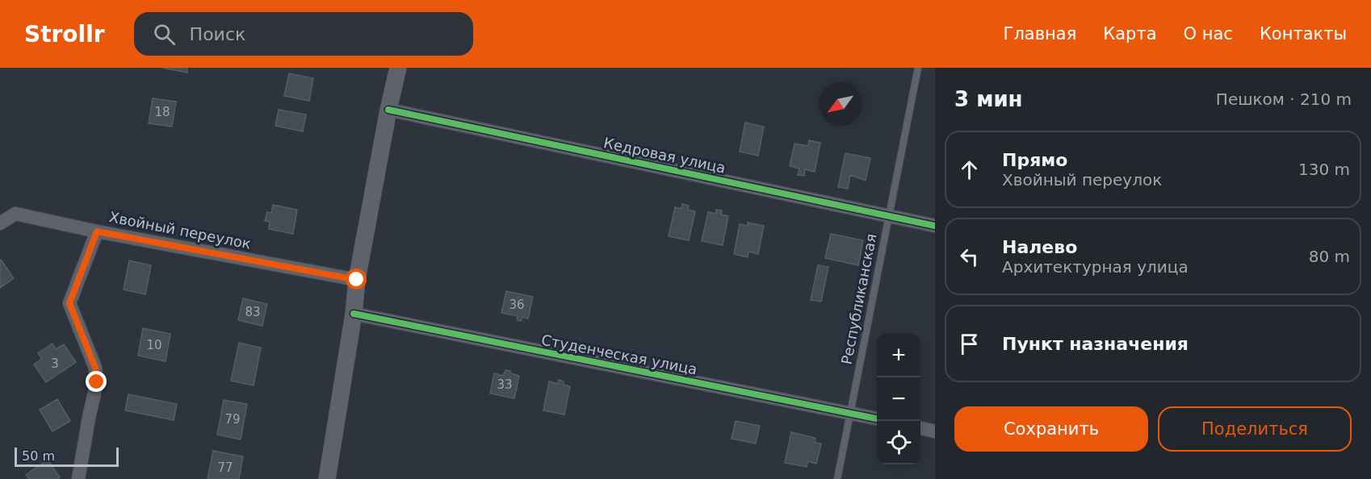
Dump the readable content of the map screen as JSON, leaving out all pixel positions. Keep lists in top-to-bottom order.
{
  "streets": {
    "street": ["Кедровая улица", "Хвойный переулок", "Студенческая улица"],
    "lane": ["Республиканская"]
  },
  "crossings": [
    ["Кедровая улица", "Республиканская"],
    ["Республиканская", "Студенческая улица"]
  ],
  "house_numbers": [
    "18",
    "36",
    "83",
    "10",
    "3",
    "33",
    "79",
    "77"
  ],
  "scale_bar": "50 m",
  "north": "bottom left",
  "page": {
    "header": "Strollr",
    "search": "Поиск",
    "nav": [
      "Главная",
      "Карта",
      "О нас",
      "Контакты"
    ],
    "heading": ["3 мин", "Пешком · 210 m"],
    "list": [
      ["Прямо", "Хвойный переулок", "130 m"],
      ["Налево", "Архитектурная улица", "80 m"],
      "Пункт назначения"
    ],
    "map_buttons": ["+", "−"],
    "buttons": ["Сохранить", "Поделиться"],
    "scale": "50 m"
  }
}
